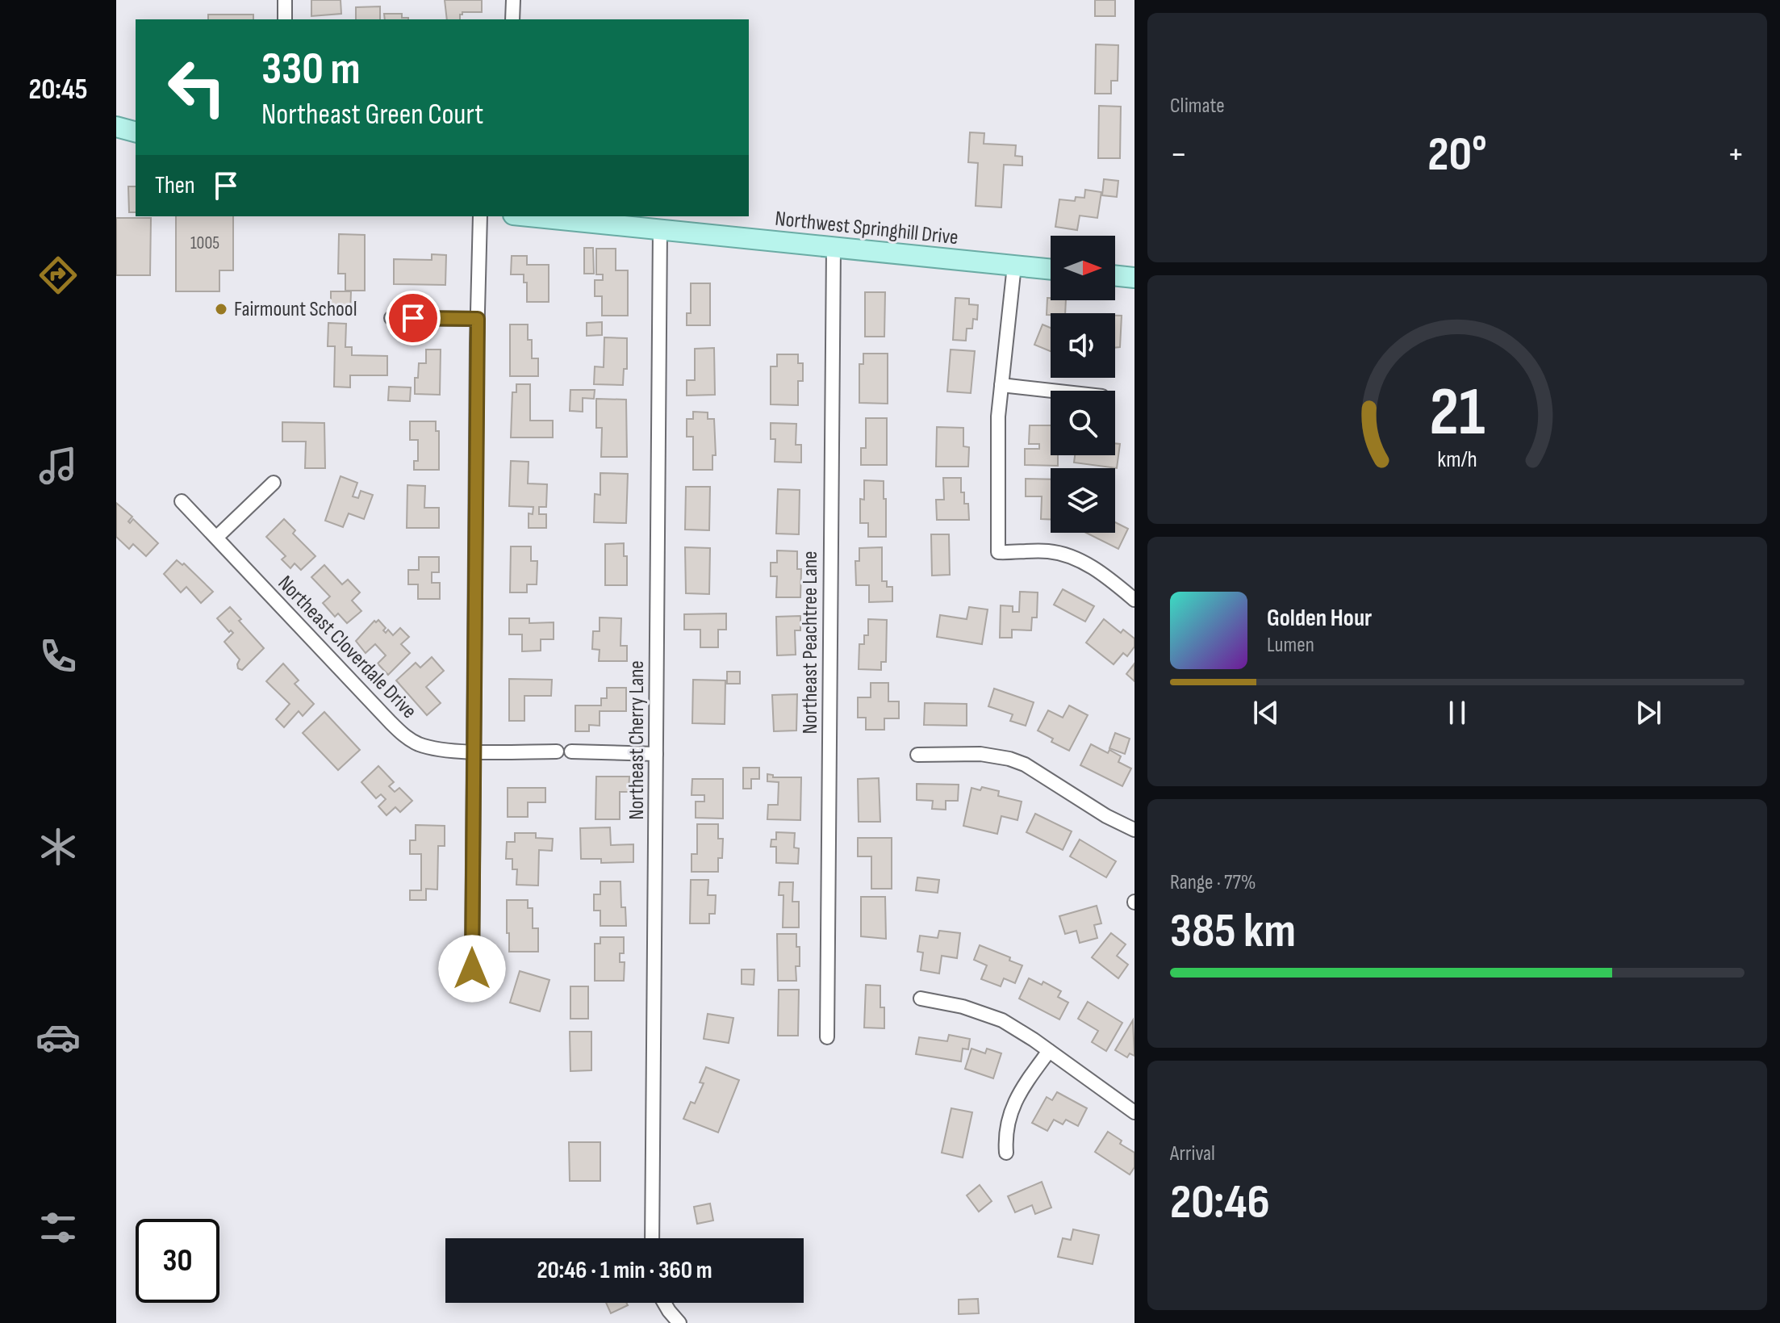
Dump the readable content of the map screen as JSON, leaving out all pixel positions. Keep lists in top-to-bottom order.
{
  "streets": {
    "main road": ["Northwest Springhill Drive"],
    "street": ["Northeast Peachtree Lane", "Northeast Cloverdale Drive", "Northeast Cherry Lane"]
  },
  "crossings": [
    ["Northwest Springhill Drive", "Northeast Peachtree Lane"],
    ["Northwest Springhill Drive", "Northeast Cherry Lane"]
  ],
  "places": ["Fairmount School"],
  "house_numbers": ["1005"],
  "north": "right",
  "page": {
    "tabs": "20:45",
    "tile": [
      "Climate",
      ["Range · 77%", "385 km"],
      ["Arrival", "20:46"]
    ],
    "turn": ["330 m", "Northeast Green Court"],
    "heat": ["−", "20°", "+"],
    "then": "Then",
    "song": ["Golden Hour", "Lumen"],
    "limit": "30",
    "trip": "20:46 · 1 min · 360 m",
    "gauge": ["21", "km/h"]
  }
}
